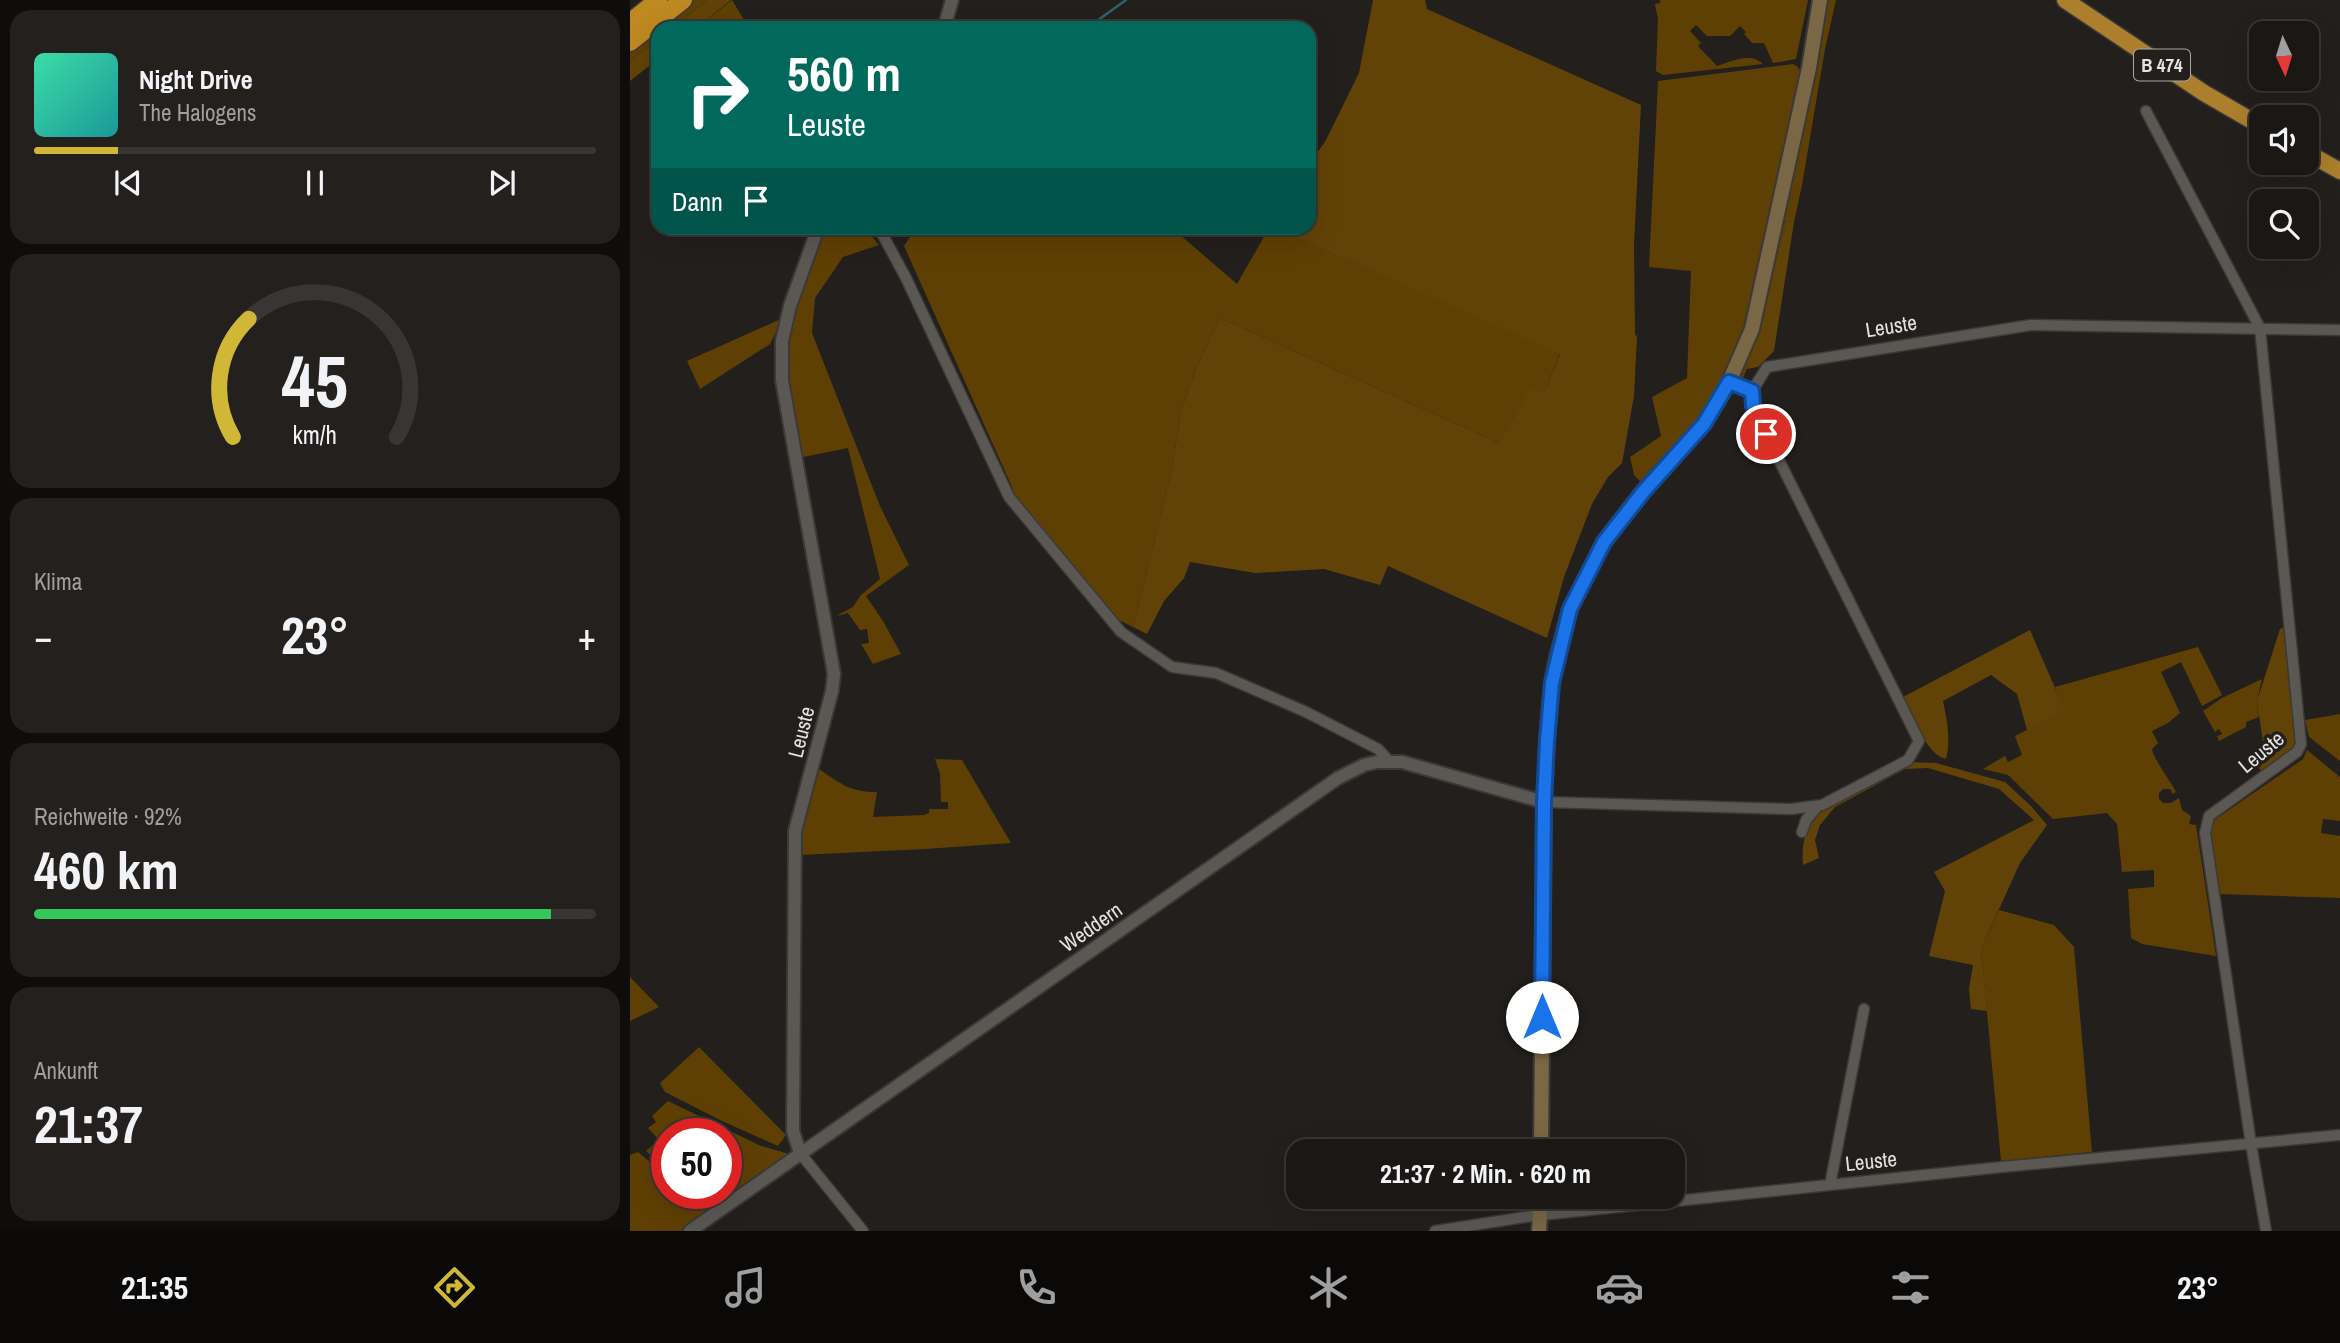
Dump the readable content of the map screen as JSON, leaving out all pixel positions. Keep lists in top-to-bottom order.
{
  "streets": {
    "highway": ["B 474"],
    "street": ["Leuste", "Weddern"]
  },
  "crossings": [
    ["Leuste", "Weddern"]
  ],
  "north": "bottom",
  "page": {
    "turn": ["560 m", "Leuste"],
    "song": ["Night Drive", "The Halogens"],
    "then": "Dann",
    "tile": [
      "Klima",
      ["Reichweite · 92%", "460 km"],
      ["Ankunft", "21:37"]
    ],
    "heat": ["−", "23°", "+"],
    "limit": "50",
    "trip": "21:37 · 2 Min. · 620 m",
    "tabs": ["21:35", "23°"],
    "gauge": ["45", "km/h"]
  }
}
